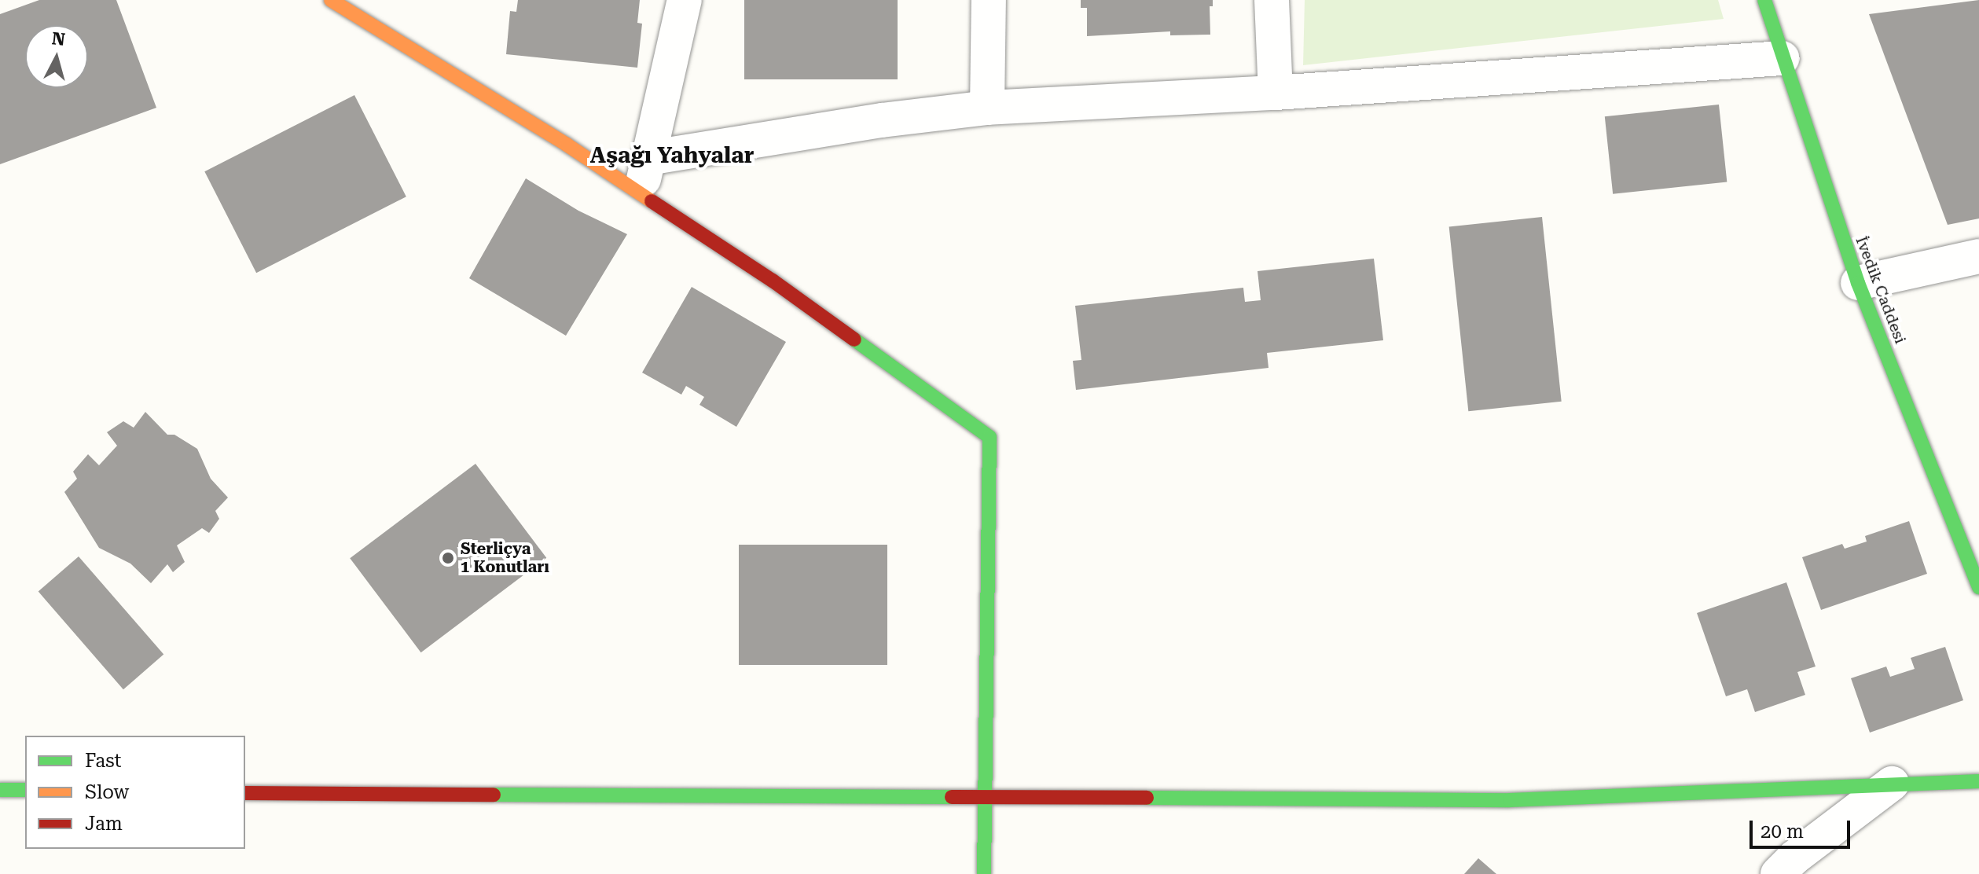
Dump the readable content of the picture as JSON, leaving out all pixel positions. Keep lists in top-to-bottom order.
{
  "streets": {
    "street": ["İvedik Caddesi"]
  },
  "districts": ["Aşağı Yahyalar"],
  "places": ["Sterliçya 1 Konutları"],
  "legend": ["Fast", "Slow", "Jam"],
  "scale_bar": "20 m",
  "north": "top"
}
